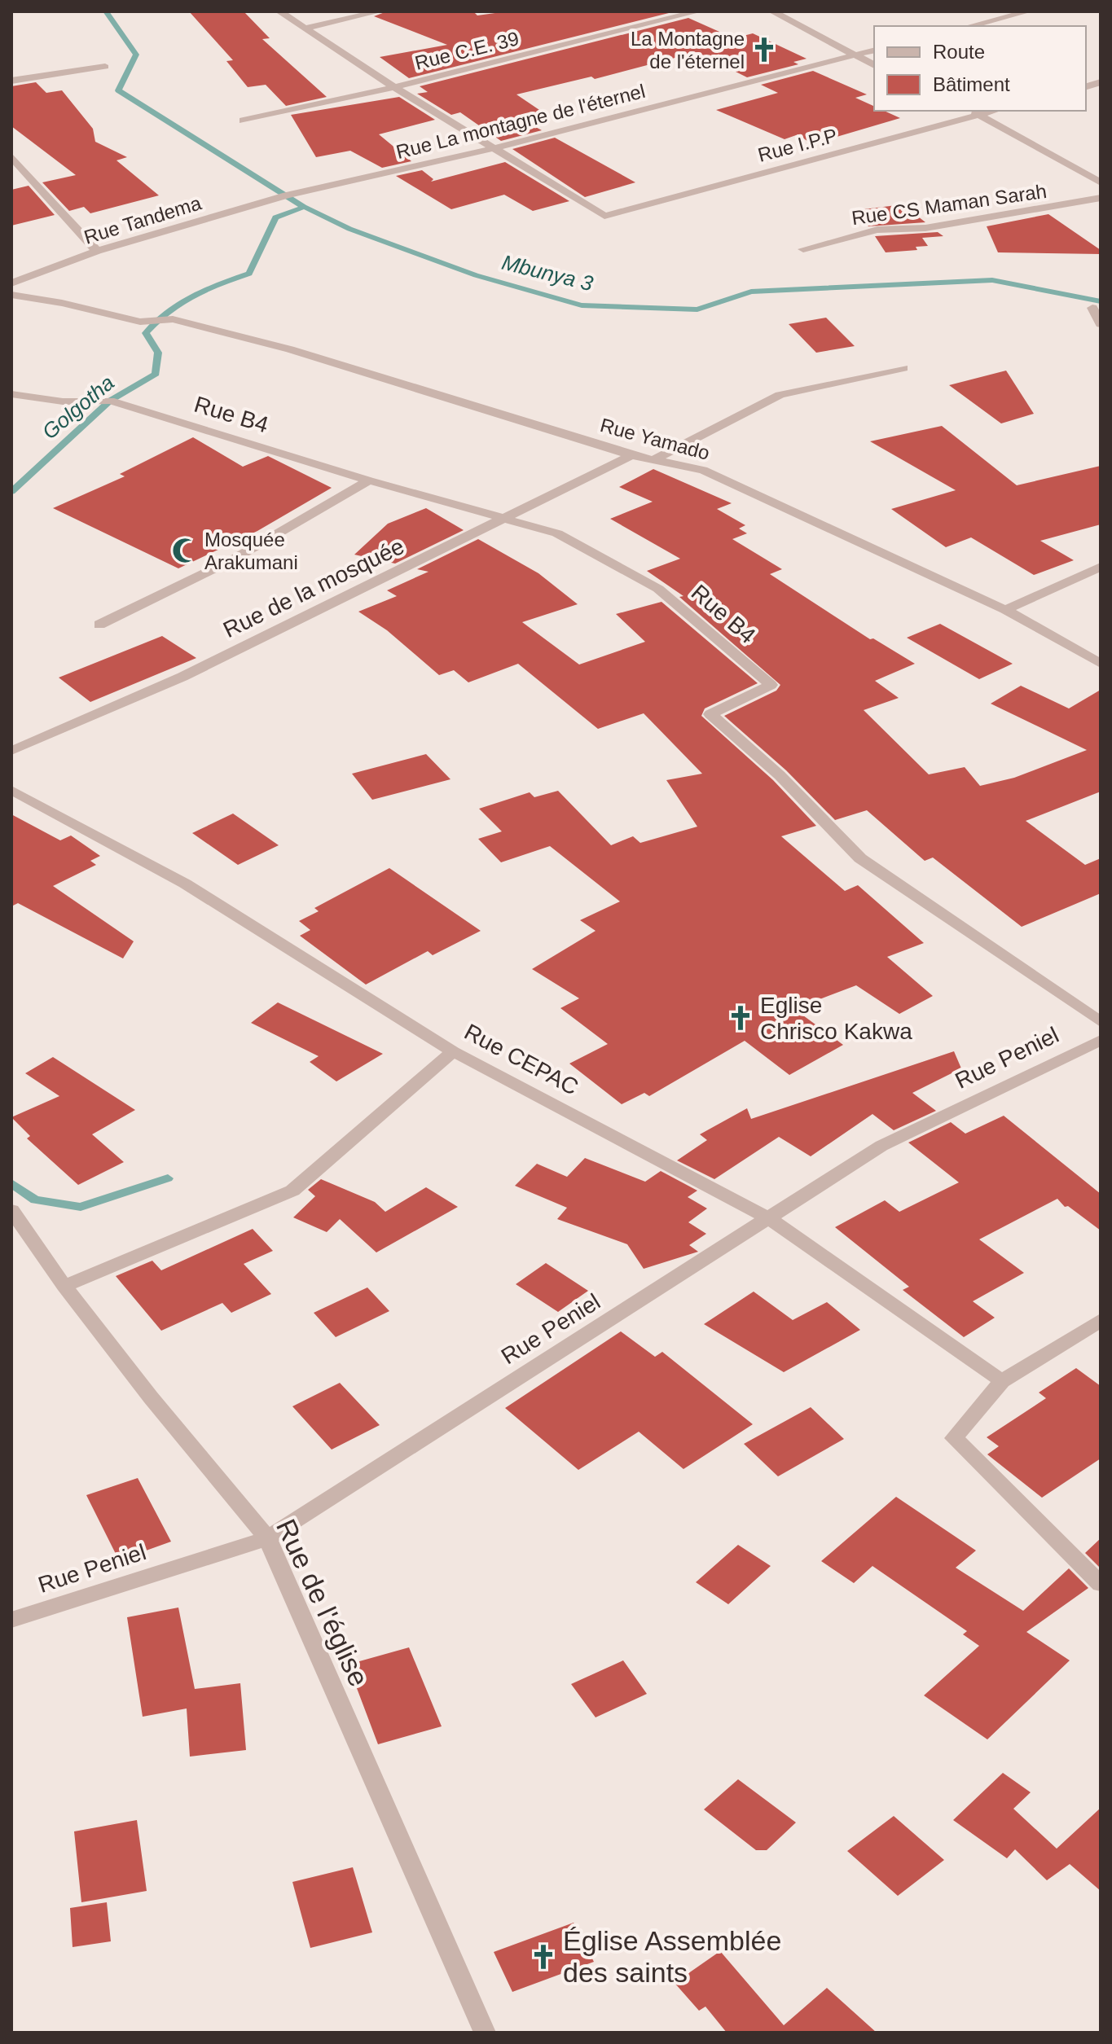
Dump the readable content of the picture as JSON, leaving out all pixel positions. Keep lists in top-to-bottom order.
{
  "streets": {
    "street": [
      "Rue C.E. 39",
      "Rue La montagne de l'éternel",
      "Rue I.P.P",
      "Rue CS Maman Sarah",
      "Rue Tandema",
      "Rue B4",
      "Rue Yamado",
      "Rue de la mosquée",
      "Rue Peniel",
      "Rue CEPAC",
      "Rue de l'église"
    ]
  },
  "crossings": [
    ["Rue La montagne de l'éternel", "Rue I.P.P"],
    ["Rue La montagne de l'éternel", "Rue Tandema"],
    ["Rue B4", "Rue de la mosquée"],
    ["Rue Yamado", "Rue de la mosquée"],
    ["Rue Peniel", "Rue CEPAC"],
    ["Rue Peniel", "Rue de l'église"]
  ],
  "water": ["Mbunya 3", "Golgotha"],
  "places": {
    "church": ["La Montagne de l'éternel", "Eglise Chrisco Kakwa", "Église Assemblée des saints"],
    "mosque": ["Mosquée Arakumani"]
  },
  "legend": ["Route", "Bâtiment"]
}
